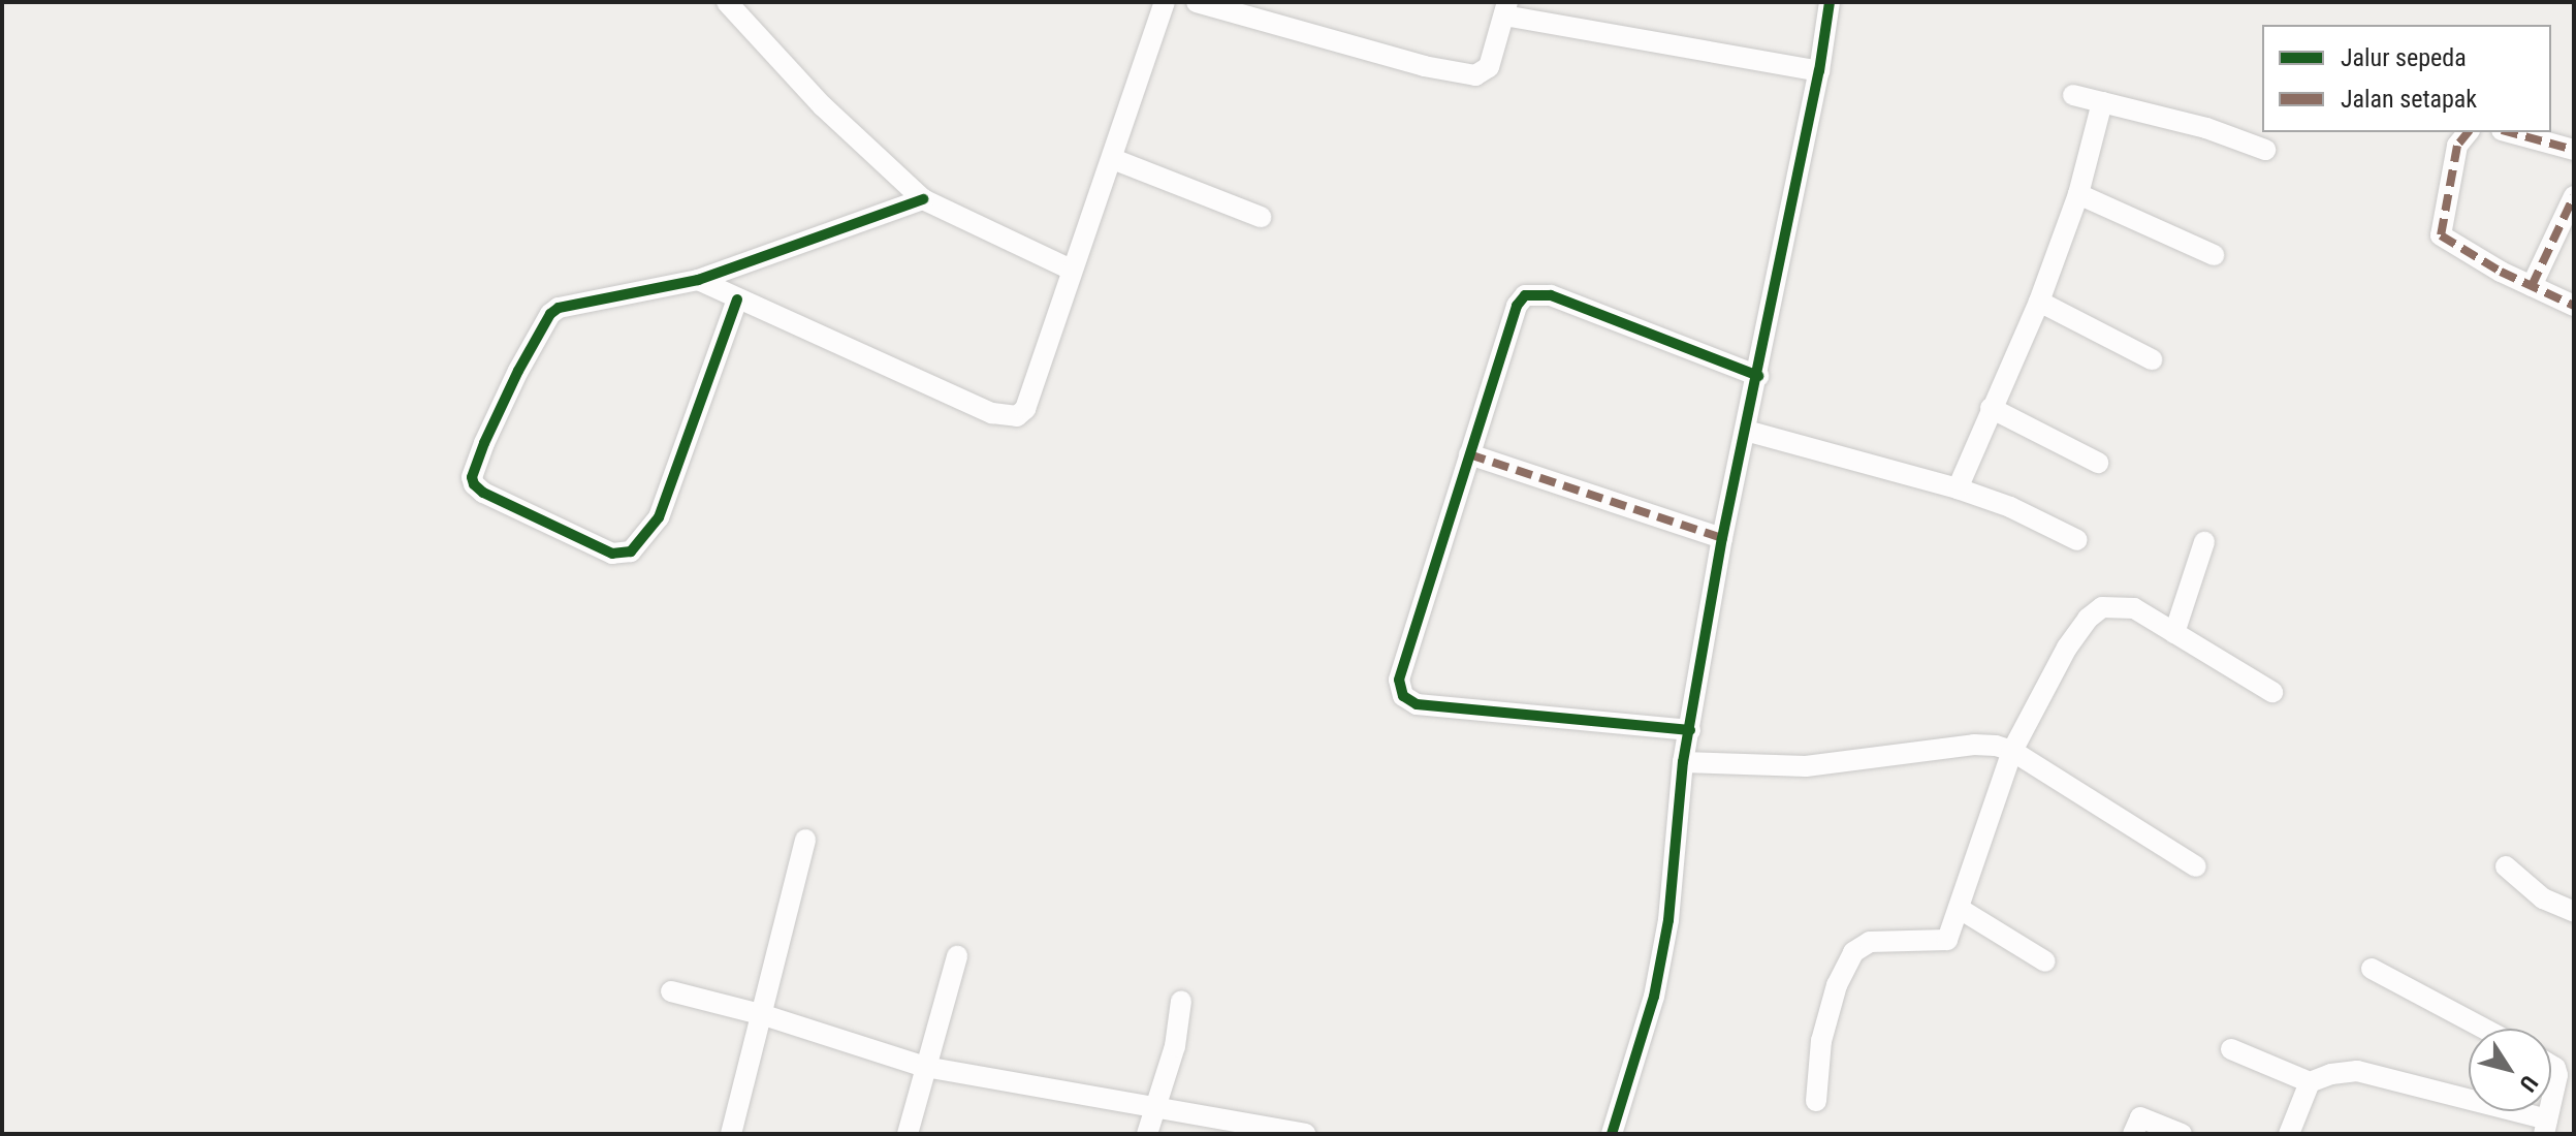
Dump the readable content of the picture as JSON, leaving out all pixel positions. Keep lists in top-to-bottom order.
{
  "legend": ["Jalur sepeda", "Jalan setapak"],
  "north": "bottom right"
}
